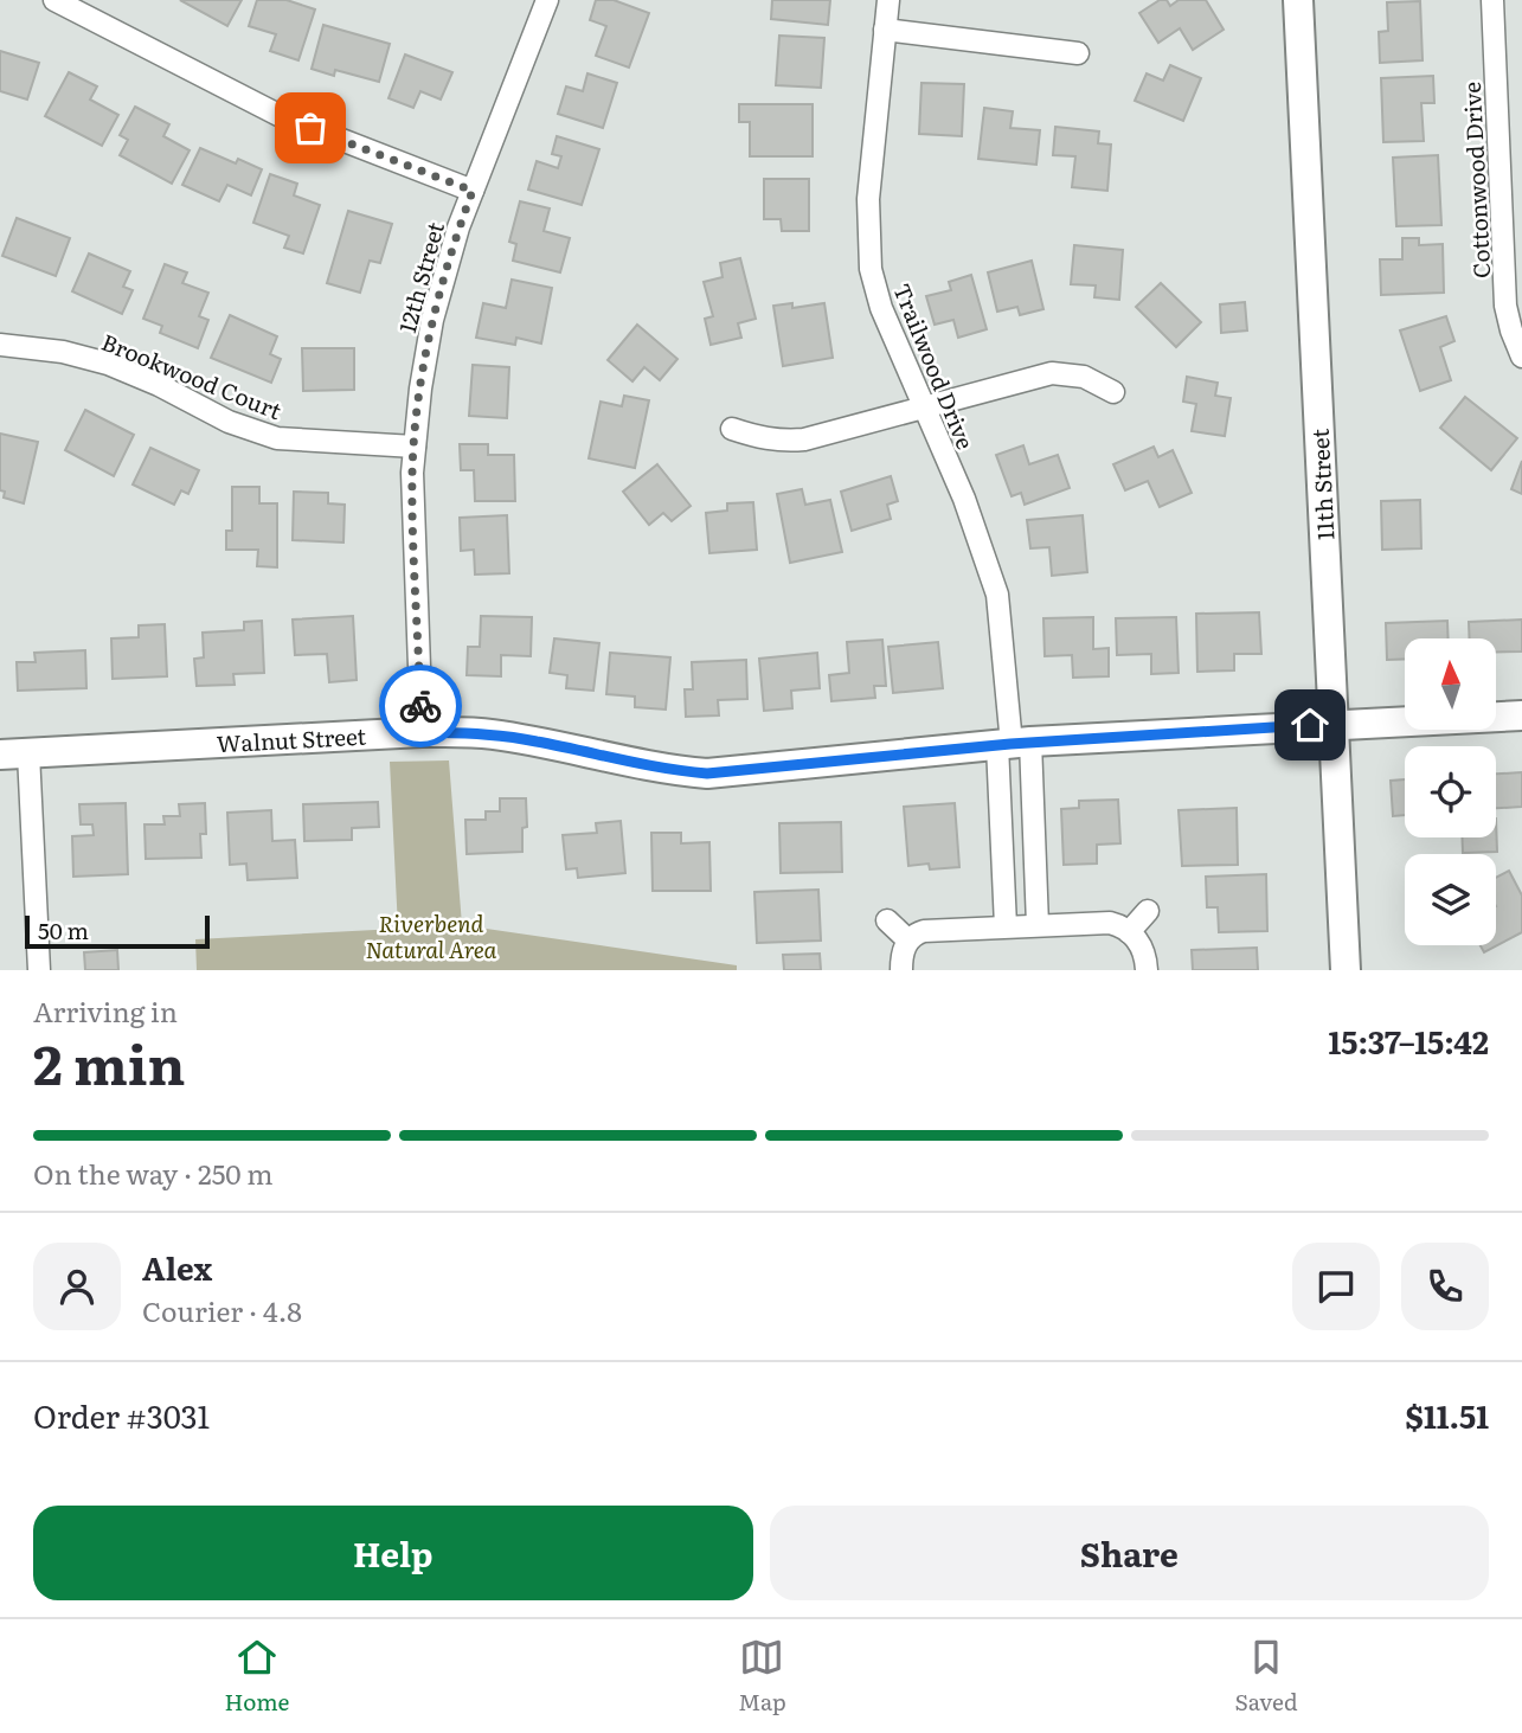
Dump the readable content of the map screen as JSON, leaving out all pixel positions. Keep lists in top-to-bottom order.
{
  "streets": {
    "street": [
      "Cottonwood Drive",
      "12th Street",
      "Trailwood Drive",
      "Brookwood Court",
      "11th Street",
      "Walnut Street"
    ]
  },
  "crossings": [
    ["12th Street", "Brookwood Court"],
    ["12th Street", "Walnut Street"],
    ["Trailwood Drive", "Walnut Street"],
    ["11th Street", "Walnut Street"]
  ],
  "parks": ["Riverbend Natural Area"],
  "scale_bar": "50 m",
  "north": "top",
  "page": {
    "scale": "50 m",
    "heading": ["2 min", "Arriving in", "15:37–15:42"],
    "panel": [
      "Alex",
      "Courier · 4.8",
      "Order #3031",
      "$11.51"
    ],
    "bar": "On the way · 250 m",
    "buttons": ["Help", "Share"],
    "tabs": ["Home", "Map", "Saved"]
  }
}
